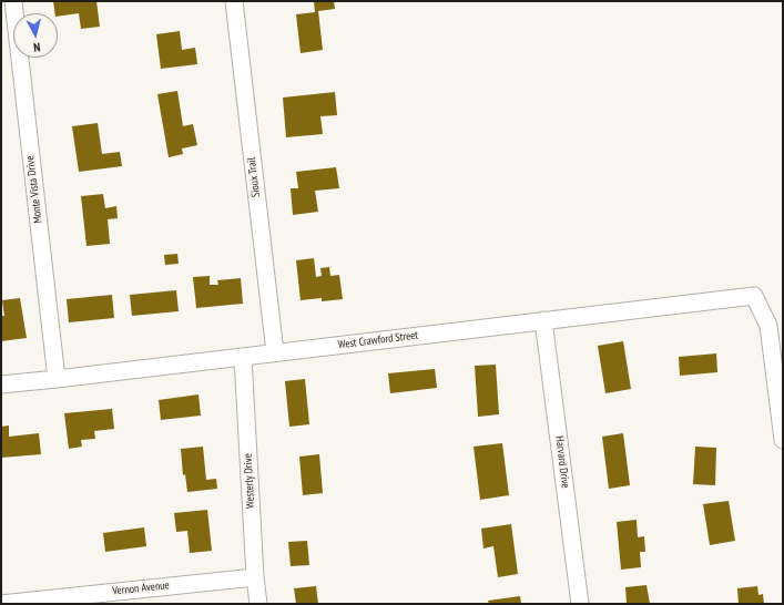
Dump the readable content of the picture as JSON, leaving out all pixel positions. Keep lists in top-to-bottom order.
{
  "streets": {
    "street": [
      "Sioux Trail",
      "Monte Vista Drive",
      "West Crawford Street",
      "Harvard Drive",
      "Westerly Drive",
      "Vernon Avenue"
    ]
  },
  "crossings": [
    ["Sioux Trail", "West Crawford Street"],
    ["Monte Vista Drive", "West Crawford Street"],
    ["West Crawford Street", "Harvard Drive"],
    ["West Crawford Street", "Westerly Drive"],
    ["Westerly Drive", "Vernon Avenue"]
  ],
  "north": "bottom"
}
